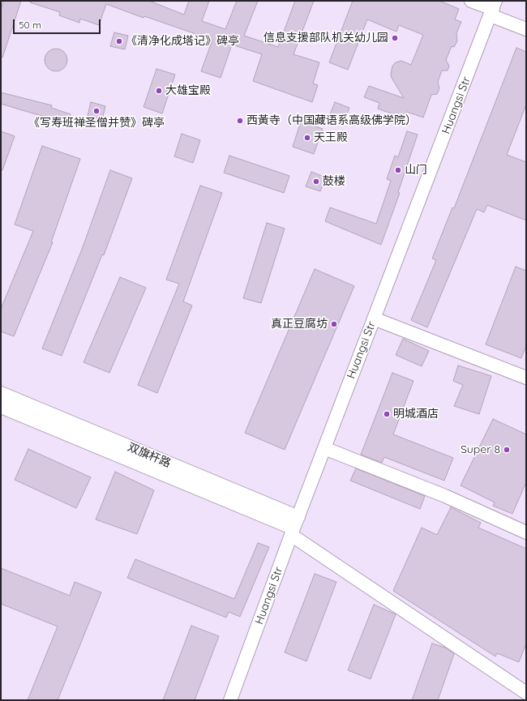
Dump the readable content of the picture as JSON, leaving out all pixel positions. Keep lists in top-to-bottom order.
{
  "streets": {
    "street": ["Huangsi Str", "双旗杆路"]
  },
  "crossings": [
    ["Huangsi Str", "双旗杆路"]
  ],
  "places": [
    "信息支援部队机关幼儿园",
    "《清净化成塔记》碑亭",
    "大雄宝殿",
    "《写寿班禅圣僧并赞》碑亭",
    "西黃寺（中国藏语系高级佛学院）",
    "天王殿",
    "山门",
    "鼓楼",
    "真正豆腐坊",
    "明城酒店",
    "Super 8"
  ],
  "scale_bar": "50 m"
}
